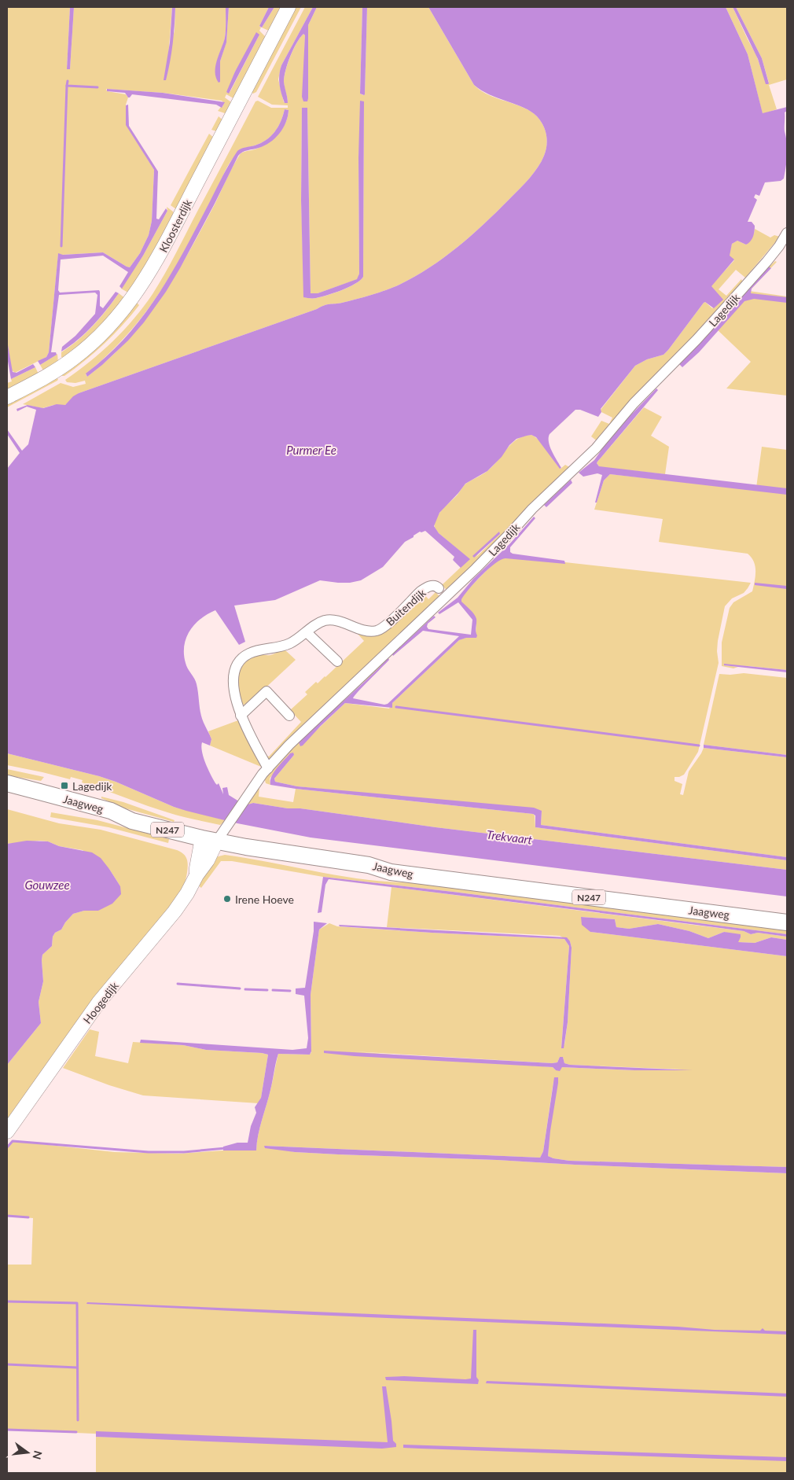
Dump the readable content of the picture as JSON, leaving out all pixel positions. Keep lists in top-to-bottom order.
{
  "streets": {
    "main road": ["Jaagweg", "N247"],
    "street": [
      "Kloosterdijk",
      "Lagedijk",
      "Buitendijk",
      "Hoogedijk"
    ]
  },
  "crossings": [
    ["Lagedijk", "Buitendijk"],
    ["Lagedijk", "Jaagweg"],
    ["Lagedijk", "Hoogedijk"],
    ["Jaagweg", "N247"],
    ["Jaagweg", "Hoogedijk"]
  ],
  "water": ["Purmer Ee", "Trekvaart", "Gouwzee"],
  "places": {
    "transit": ["Lagedijk"],
    "other": ["Irene Hoeve"]
  },
  "north": "right"
}
